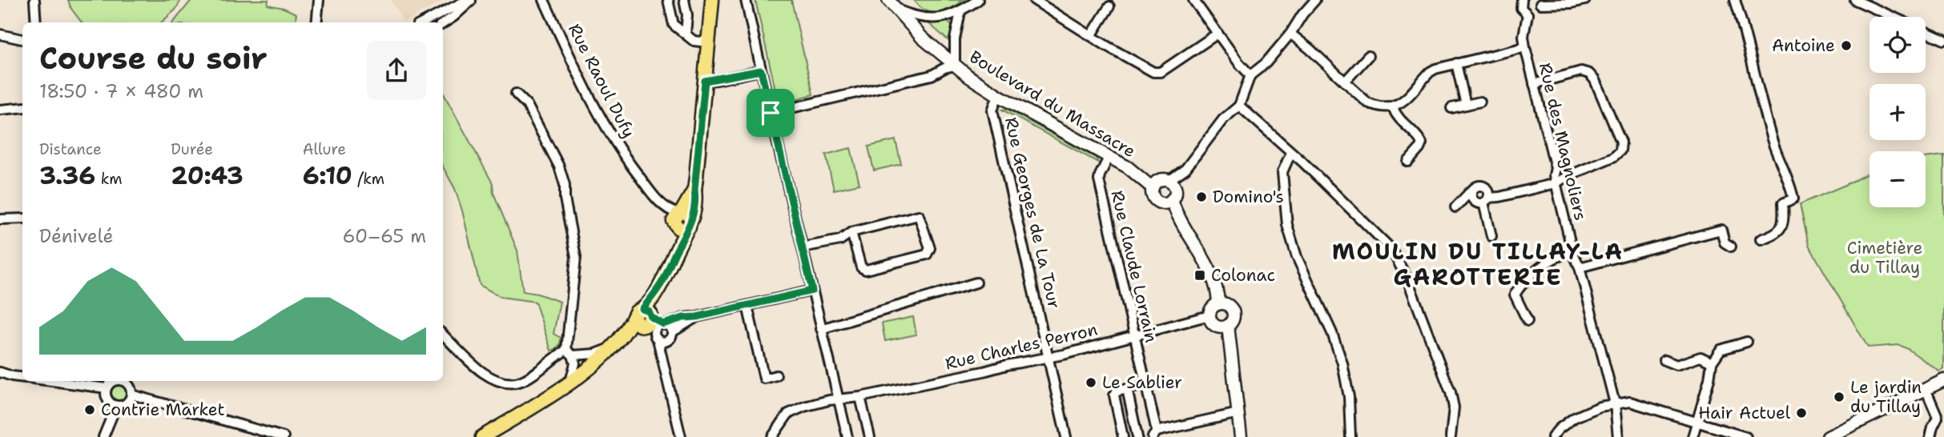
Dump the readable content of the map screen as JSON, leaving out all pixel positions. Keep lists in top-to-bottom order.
{
  "streets": {
    "main road": ["Boulevard du Massacre"],
    "street": [
      "Rue Raoul Dufy",
      "Rue des Magnoliers",
      "Rue Georges de La Tour",
      "Rue Claude Lorrain",
      "Rue Charles Perron"
    ]
  },
  "crossings": [
    ["Boulevard du Massacre", "Rue Georges de La Tour"],
    ["Boulevard du Massacre", "Rue Claude Lorrain"],
    ["Rue Georges de La Tour", "Rue Charles Perron"],
    ["Rue Claude Lorrain", "Rue Charles Perron"]
  ],
  "districts": ["MOULIN DU TILLAY-LA GAROTTERIE"],
  "parks": ["Cimetière du Tillay"],
  "places": {
    "other": [
      "Antoine",
      "Domino's",
      "Le Sablier",
      "Le jardin du Tillay",
      "Contrie Market",
      "Hair Actuel"
    ],
    "transit": ["Colonac"]
  },
  "page": {
    "map_buttons": ["+", "−"],
    "heading": ["Course du soir", "18:50 · 7 × 480 m"],
    "stats": [
      ["Distance", "3.36 km"],
      ["Durée", "20:43"],
      ["Allure", "6:10 /km"]
    ],
    "chart": ["Dénivelé", "60–65 m"]
  }
}
